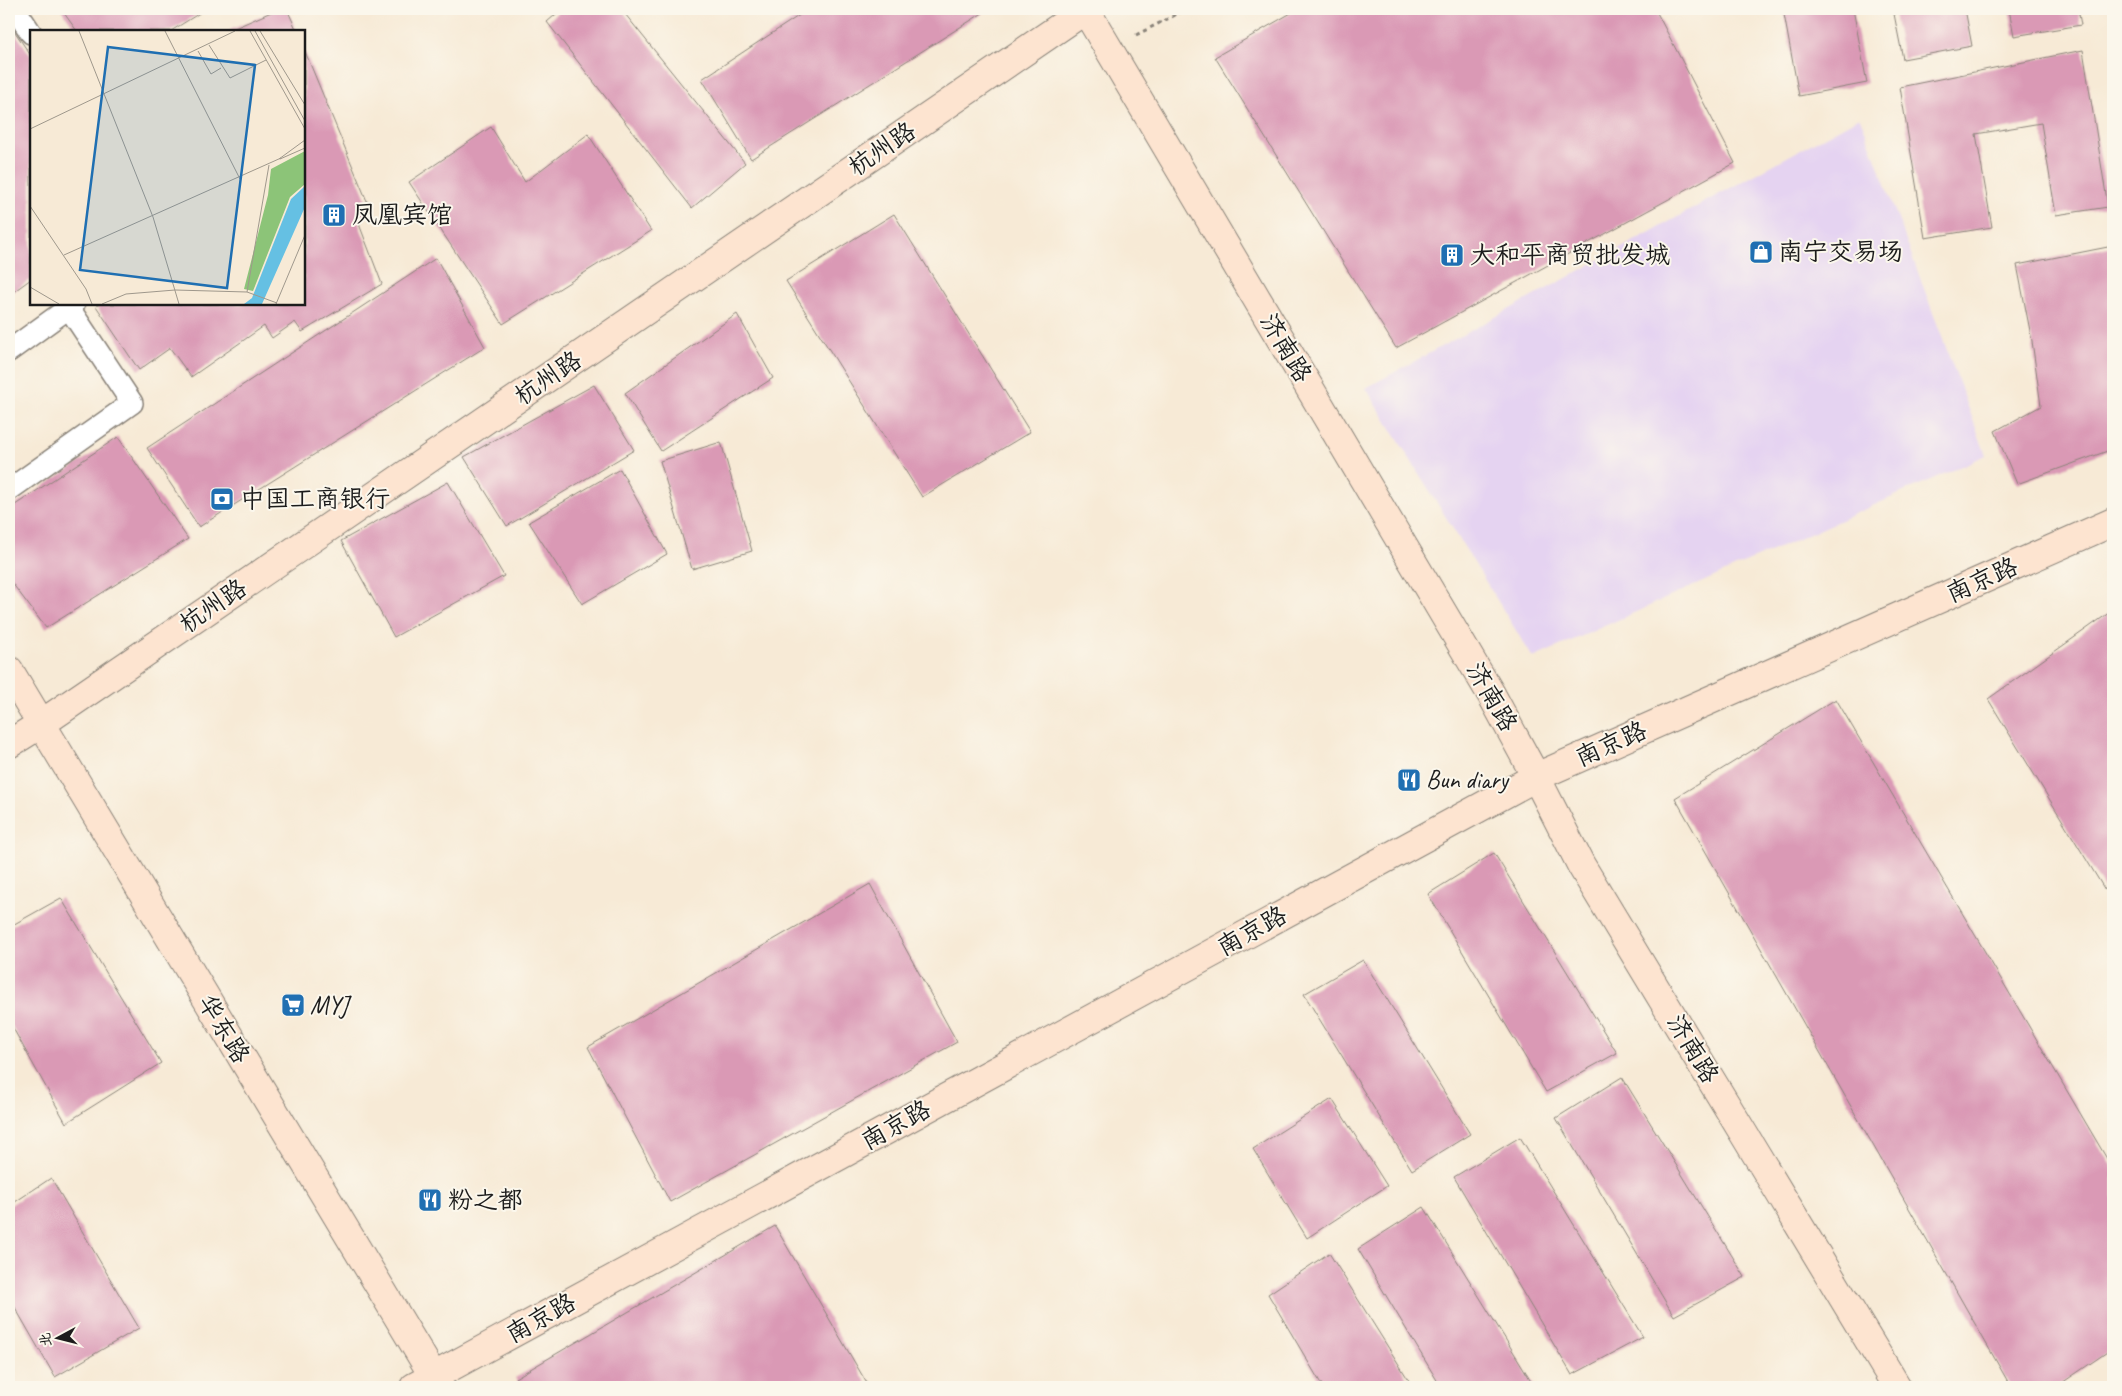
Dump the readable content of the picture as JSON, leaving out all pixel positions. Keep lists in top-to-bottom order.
{
  "streets": {
    "street": [
      "杭州路",
      "济南路",
      "南京路",
      "华东路"
    ]
  },
  "crossings": [
    ["杭州路", "济南路"],
    ["杭州路", "华东路"],
    ["济南路", "南京路"],
    ["南京路", "华东路"]
  ],
  "places": {
    "building": ["凤凰宾馆", "大和平商贸批发城"],
    "shop": ["南宁交易场"],
    "bank": ["中国工商银行"],
    "restaurant": ["Bun diary", "粉之都"],
    "supermarket": ["MYJ"]
  },
  "north": "left"
}
